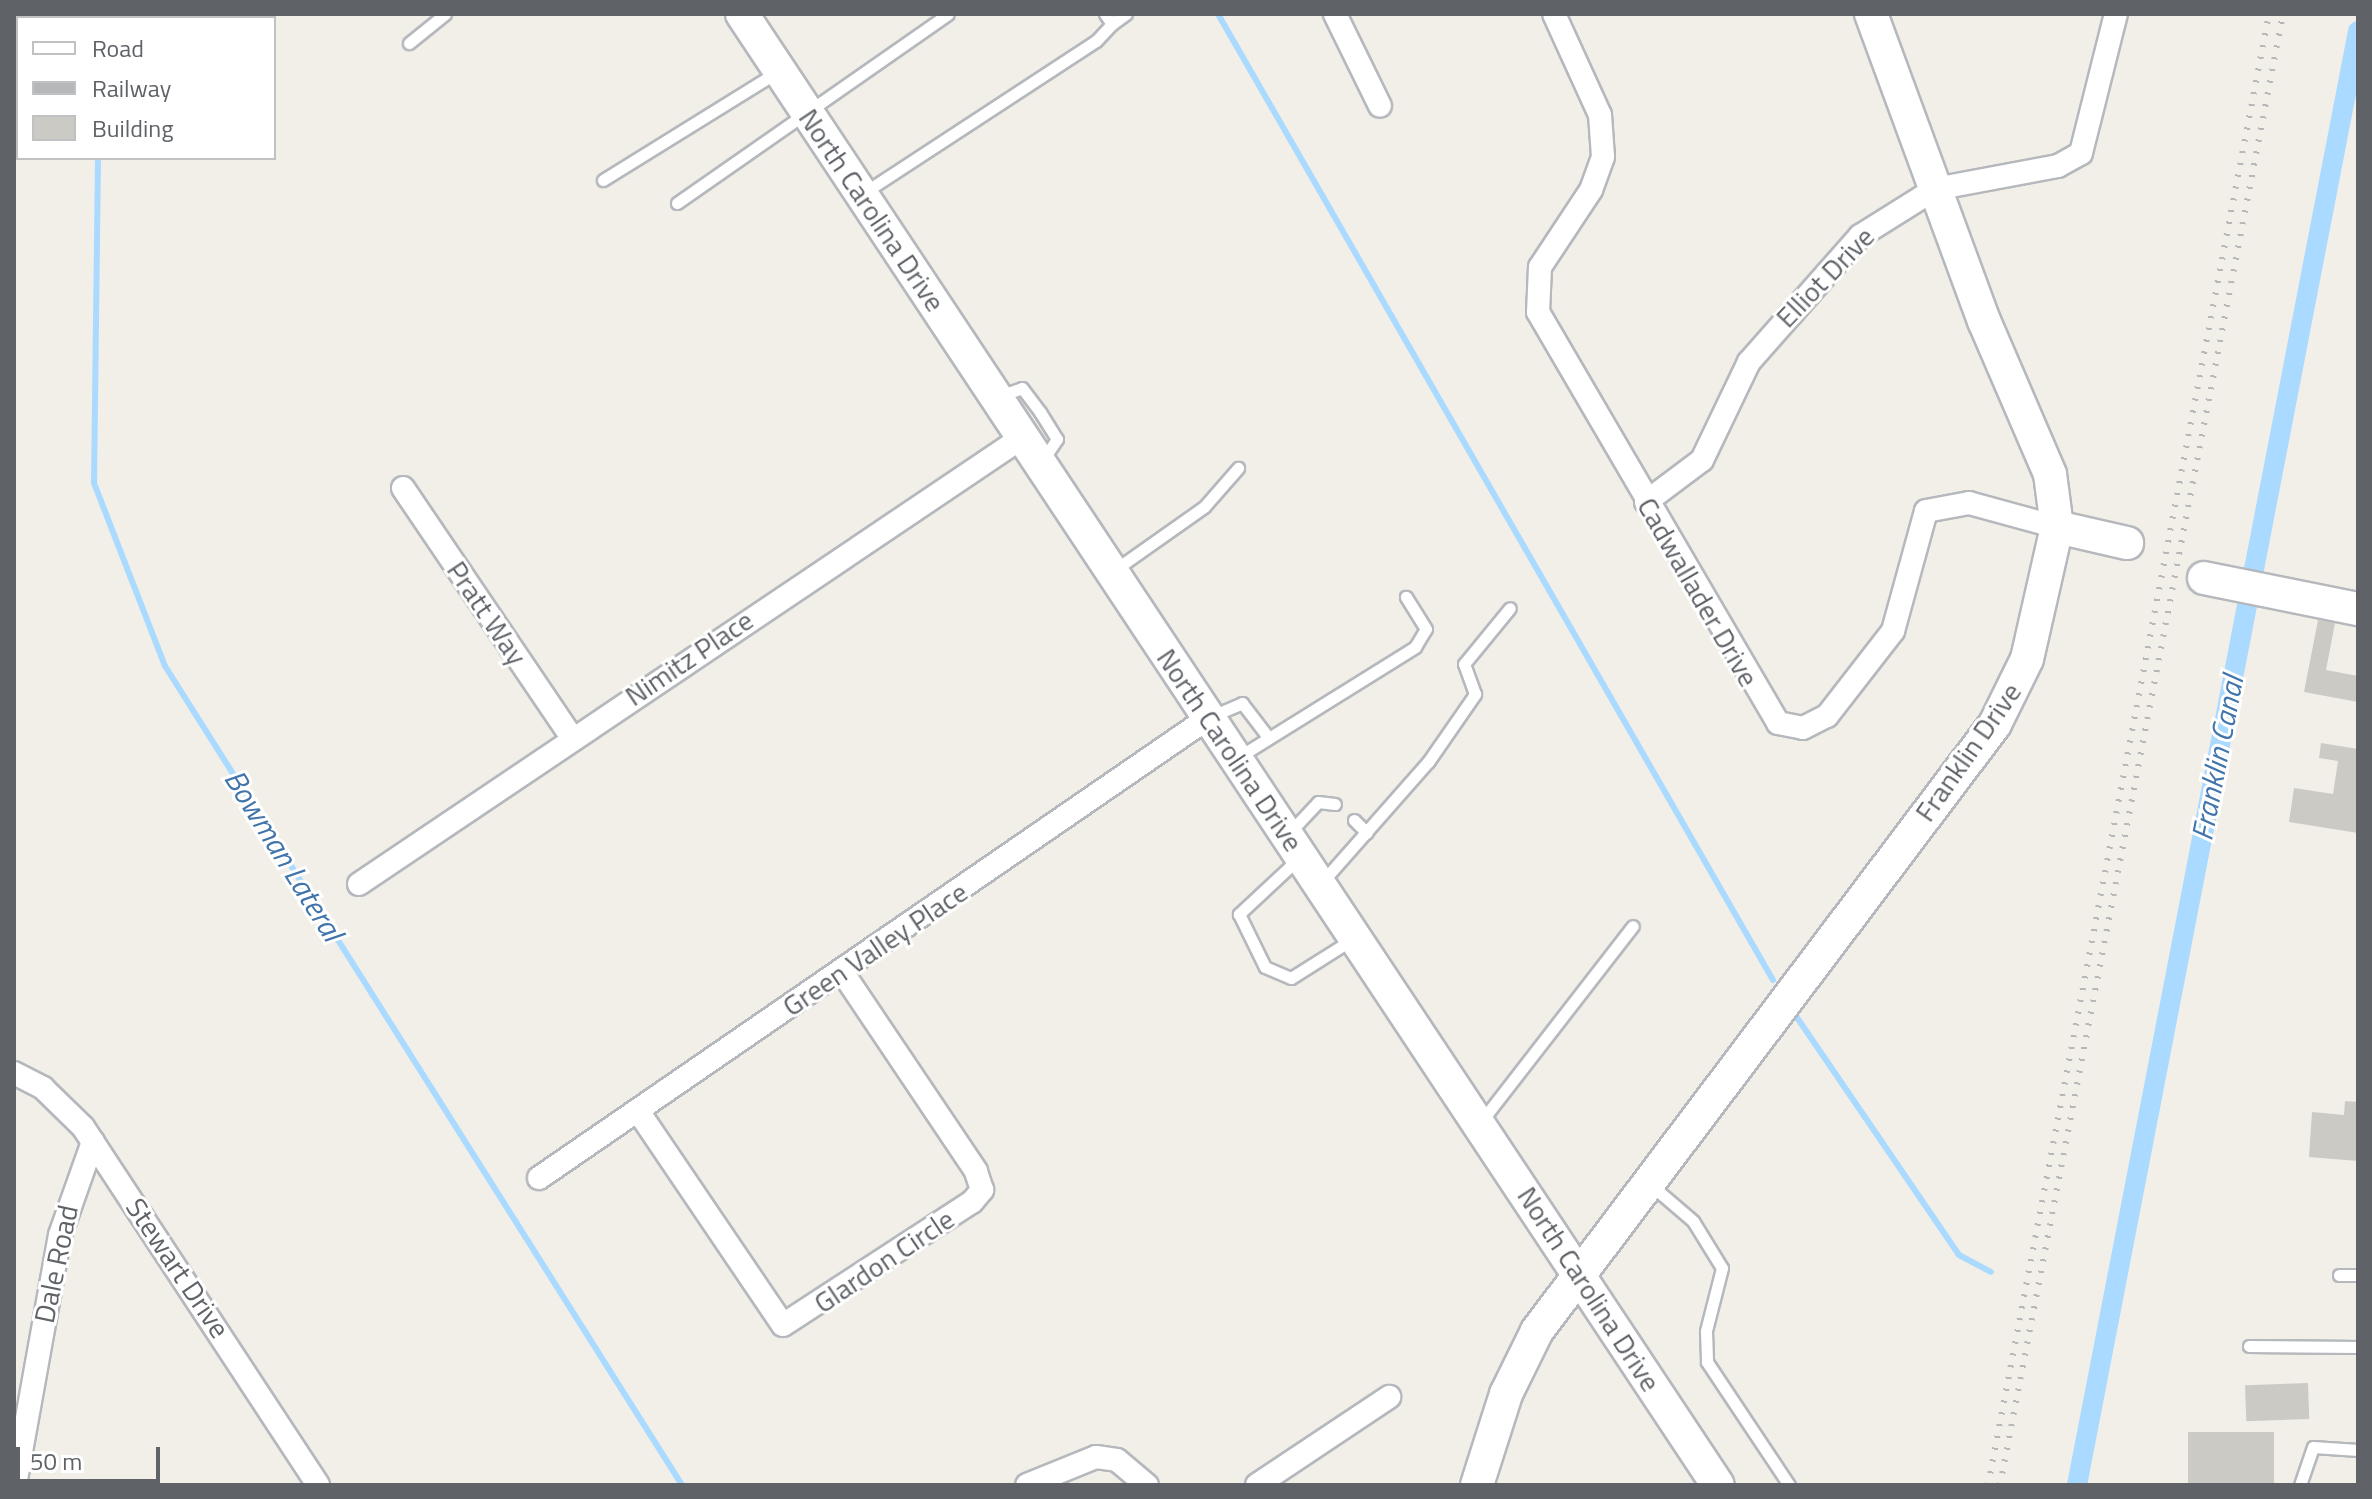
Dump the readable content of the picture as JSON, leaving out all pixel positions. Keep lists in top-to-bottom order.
{
  "streets": {
    "street": [
      "North Carolina Drive",
      "Elliot Drive",
      "Cadwallader Drive",
      "Pratt Way",
      "Nimitz Place",
      "Franklin Drive",
      "Green Valley Place",
      "Glardon Circle",
      "Dale Road",
      "Stewart Drive"
    ]
  },
  "crossings": [
    ["North Carolina Drive", "Nimitz Place"],
    ["North Carolina Drive", "Franklin Drive"],
    ["North Carolina Drive", "Green Valley Place"],
    ["Elliot Drive", "Cadwallader Drive"],
    ["Elliot Drive", "Franklin Drive"],
    ["Cadwallader Drive", "Franklin Drive"],
    ["Pratt Way", "Nimitz Place"],
    ["Green Valley Place", "Glardon Circle"],
    ["Dale Road", "Stewart Drive"]
  ],
  "water": ["Franklin Canal", "Bowman Lateral"],
  "legend": ["Road", "Railway", "Building"],
  "scale_bar": "50 m"
}
